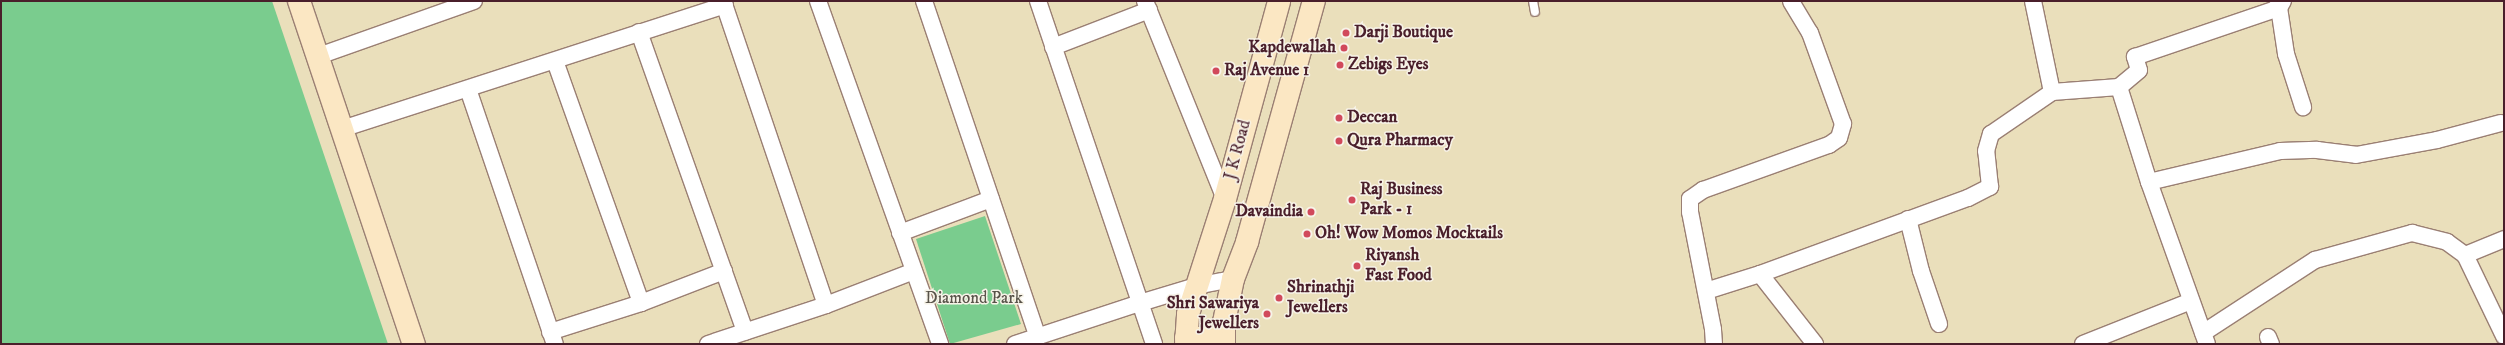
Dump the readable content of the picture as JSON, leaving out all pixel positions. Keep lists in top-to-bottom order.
{
  "streets": {
    "main road": ["J K Road"]
  },
  "parks": ["Diamond Park"],
  "places": [
    "Darji Boutique",
    "Kapdewallah",
    "Zebigs Eyes",
    "Raj Avenue 1",
    "Deccan",
    "Qura Pharmacy",
    "Raj Business Park - 1",
    "Davaindia",
    "Oh! Wow Momos Mocktails",
    "Riyansh Fast Food",
    "Shrinathji Jewellers",
    "Shri Sawariya Jewellers"
  ]
}
